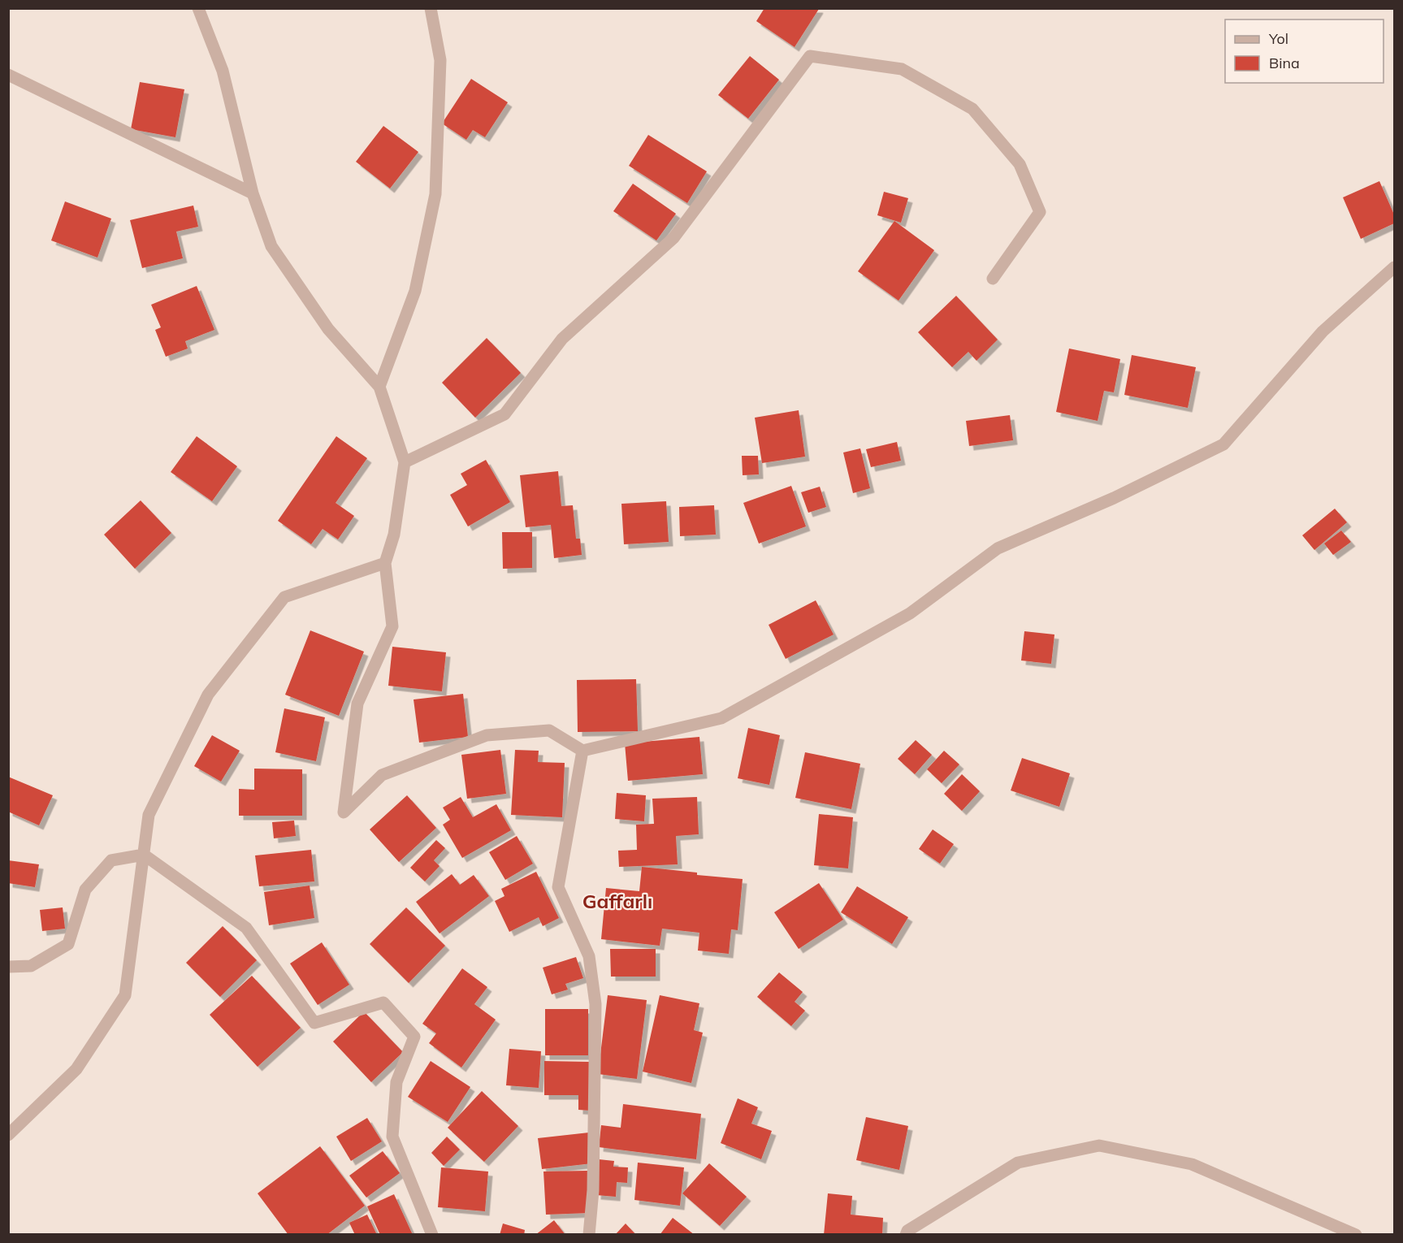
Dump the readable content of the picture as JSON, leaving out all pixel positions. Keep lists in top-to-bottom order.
{
  "districts": ["Gaffarlı"],
  "legend": ["Yol", "Bina"]
}
